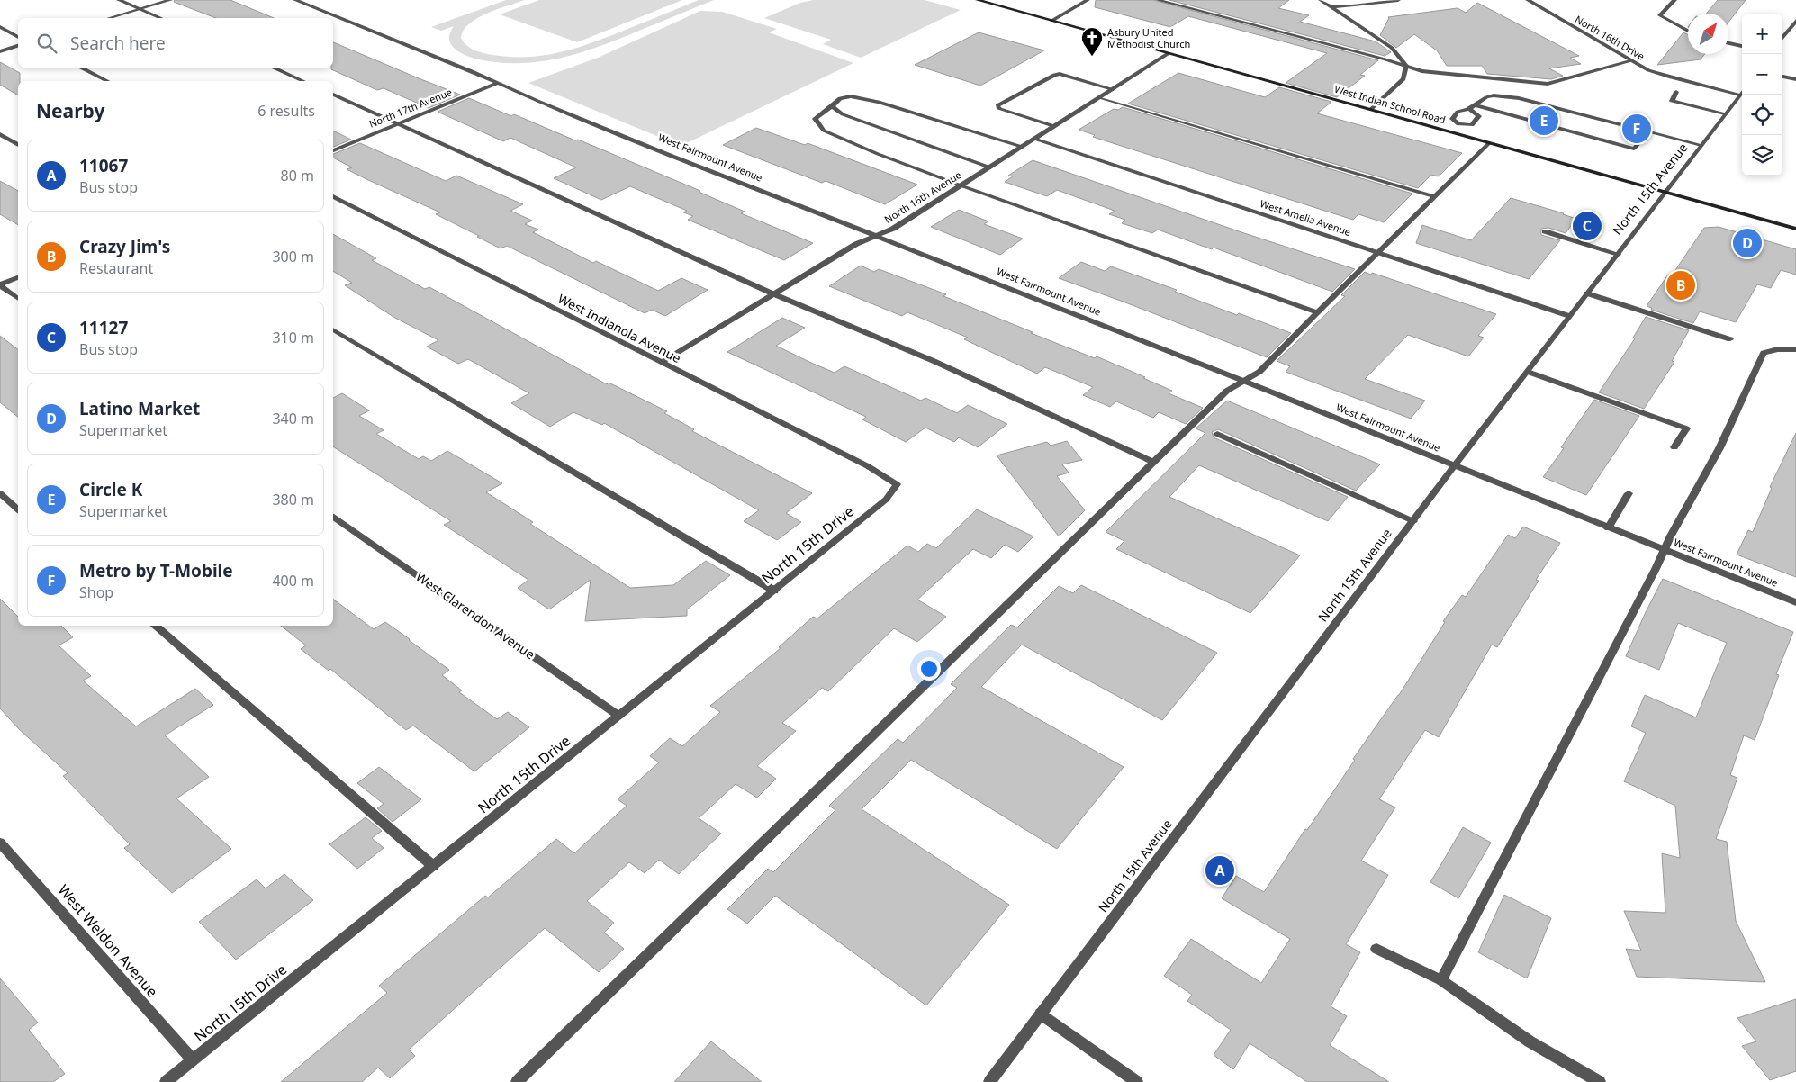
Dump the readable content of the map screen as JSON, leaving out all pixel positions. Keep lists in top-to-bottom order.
{
  "streets": {
    "main road": ["West Indian School Road"],
    "street": [
      "North 16th Drive",
      "North 17th Avenue",
      "West Fairmount Avenue",
      "North 15th Avenue",
      "North 16th Avenue",
      "West Amelia Avenue",
      "West Indianola Avenue",
      "North 15th Drive",
      "West Clarendon Avenue",
      "West Weldon Avenue"
    ]
  },
  "crossings": [
    ["North 16th Drive", "North 15th Avenue"],
    ["West Indian School Road", "North 15th Avenue"],
    ["West Indian School Road", "North 16th Avenue"],
    ["North 17th Avenue", "West Fairmount Avenue"],
    ["West Fairmount Avenue", "North 15th Avenue"],
    ["West Fairmount Avenue", "North 16th Avenue"],
    ["North 15th Avenue", "West Amelia Avenue"],
    ["North 16th Avenue", "West Amelia Avenue"],
    ["North 16th Avenue", "West Indianola Avenue"],
    ["West Indianola Avenue", "North 15th Drive"],
    ["North 15th Drive", "West Clarendon Avenue"],
    ["North 15th Drive", "West Weldon Avenue"]
  ],
  "places": {
    "church": ["Asbury United Methodist Church"]
  },
  "north": "top right",
  "page": {
    "map_buttons": ["+", "−"],
    "search": "Search here",
    "heading": ["Nearby", "6 results"],
    "pins": [
      "E",
      "F",
      "C",
      "D",
      "B",
      "A"
    ],
    "list": [
      {
        "mark": "A",
        "name": "11067",
        "note": "Bus stop",
        "value": "80 m"
      },
      {
        "mark": "B",
        "name": "Crazy Jim's",
        "note": "Restaurant",
        "value": "300 m"
      },
      {
        "mark": "C",
        "name": "11127",
        "note": "Bus stop",
        "value": "310 m"
      },
      {
        "mark": "D",
        "name": "Latino Market",
        "note": "Supermarket",
        "value": "340 m"
      },
      {
        "mark": "E",
        "name": "Circle K",
        "note": "Supermarket",
        "value": "380 m"
      },
      {
        "mark": "F",
        "name": "Metro by T-Mobile",
        "note": "Shop",
        "value": "400 m"
      }
    ]
  }
}
